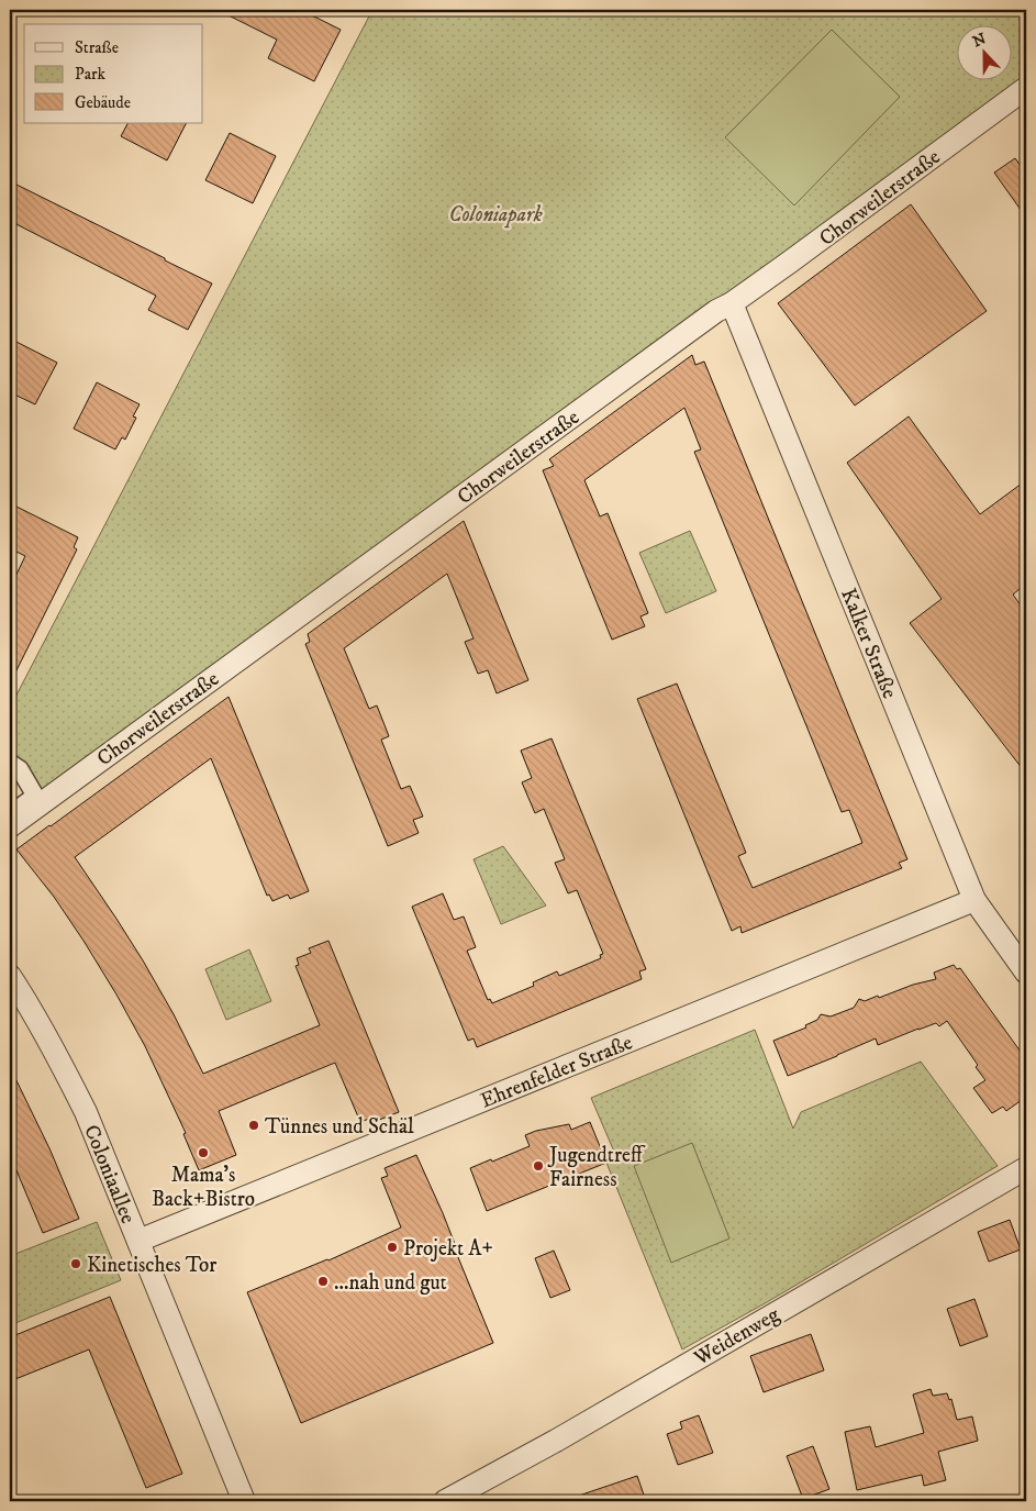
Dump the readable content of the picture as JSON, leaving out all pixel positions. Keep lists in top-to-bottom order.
{
  "streets": {
    "street": [
      "Chorweilerstraße",
      "Kalker Straße",
      "Ehrenfelder Straße",
      "Coloniaallee",
      "Weidenweg"
    ]
  },
  "crossings": [
    ["Chorweilerstraße", "Kalker Straße"],
    ["Kalker Straße", "Ehrenfelder Straße"],
    ["Ehrenfelder Straße", "Coloniaallee"]
  ],
  "parks": ["Coloniapark"],
  "places": [
    "Tünnes und Schäl",
    "Mama's Back+Bistro",
    "Jugendtreff Fairness",
    "Projekt A+",
    "Kinetisches Tor",
    "...nah und gut"
  ],
  "legend": ["Straße", "Park", "Gebäude"],
  "north": "top"
}
